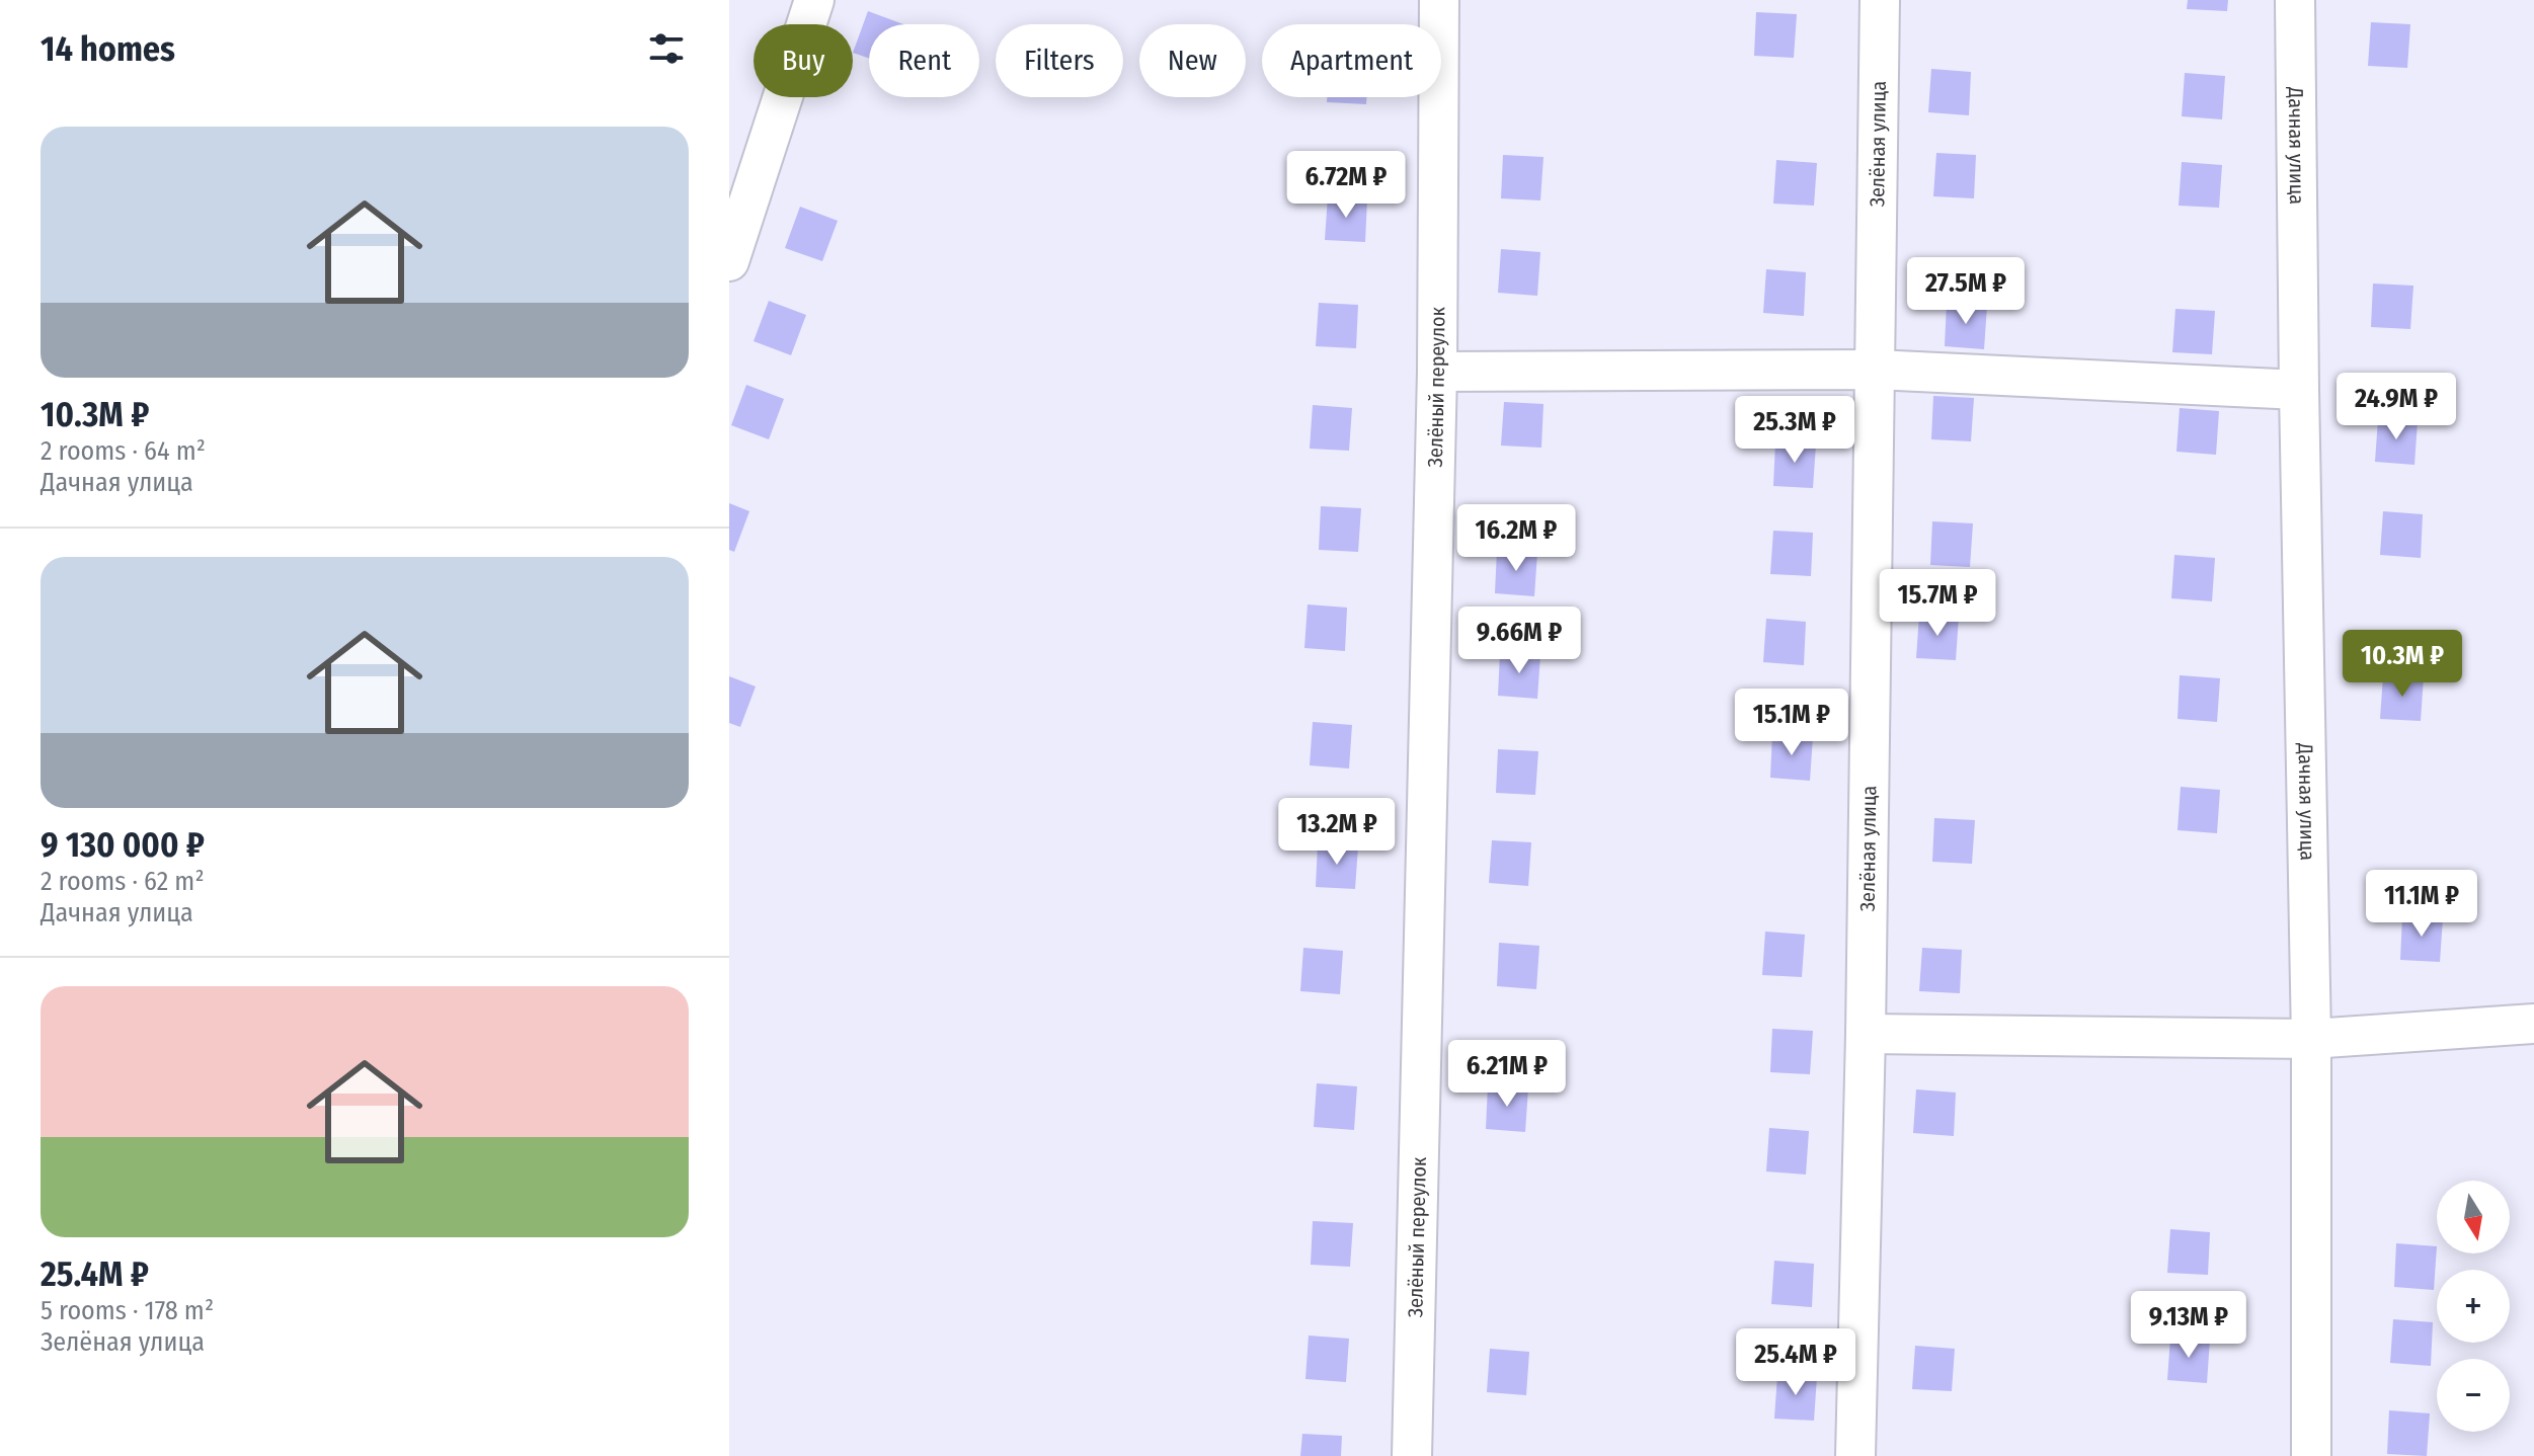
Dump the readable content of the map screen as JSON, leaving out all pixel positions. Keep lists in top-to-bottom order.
{
  "streets": {
    "street": ["Зелёная улица", "Дачная улица", "Зелёный переулок"]
  },
  "north": "bottom",
  "page": {
    "heading": "14 homes",
    "chip": [
      "Buy",
      "Rent",
      "Filters",
      "New",
      "Apartment"
    ],
    "list": [
      {
        "name": "10.3M ₽",
        "note": "2 rooms · 64 m² · Дачная улица"
      },
      {
        "name": "9 130 000 ₽",
        "note": "2 rooms · 62 m² · Дачная улица"
      },
      {
        "name": "25.4M ₽",
        "note": "5 rooms · 178 m² · Зелёная улица"
      }
    ],
    "price": [
      "6.72M ₽",
      "27.5M ₽",
      "24.9M ₽",
      "25.3M ₽",
      "16.2M ₽",
      "15.7M ₽",
      "9.66M ₽",
      "10.3M ₽",
      "15.1M ₽",
      "13.2M ₽",
      "11.1M ₽",
      "6.21M ₽",
      "9.13M ₽",
      "25.4M ₽"
    ],
    "map_buttons": ["+", "−"]
  }
}
